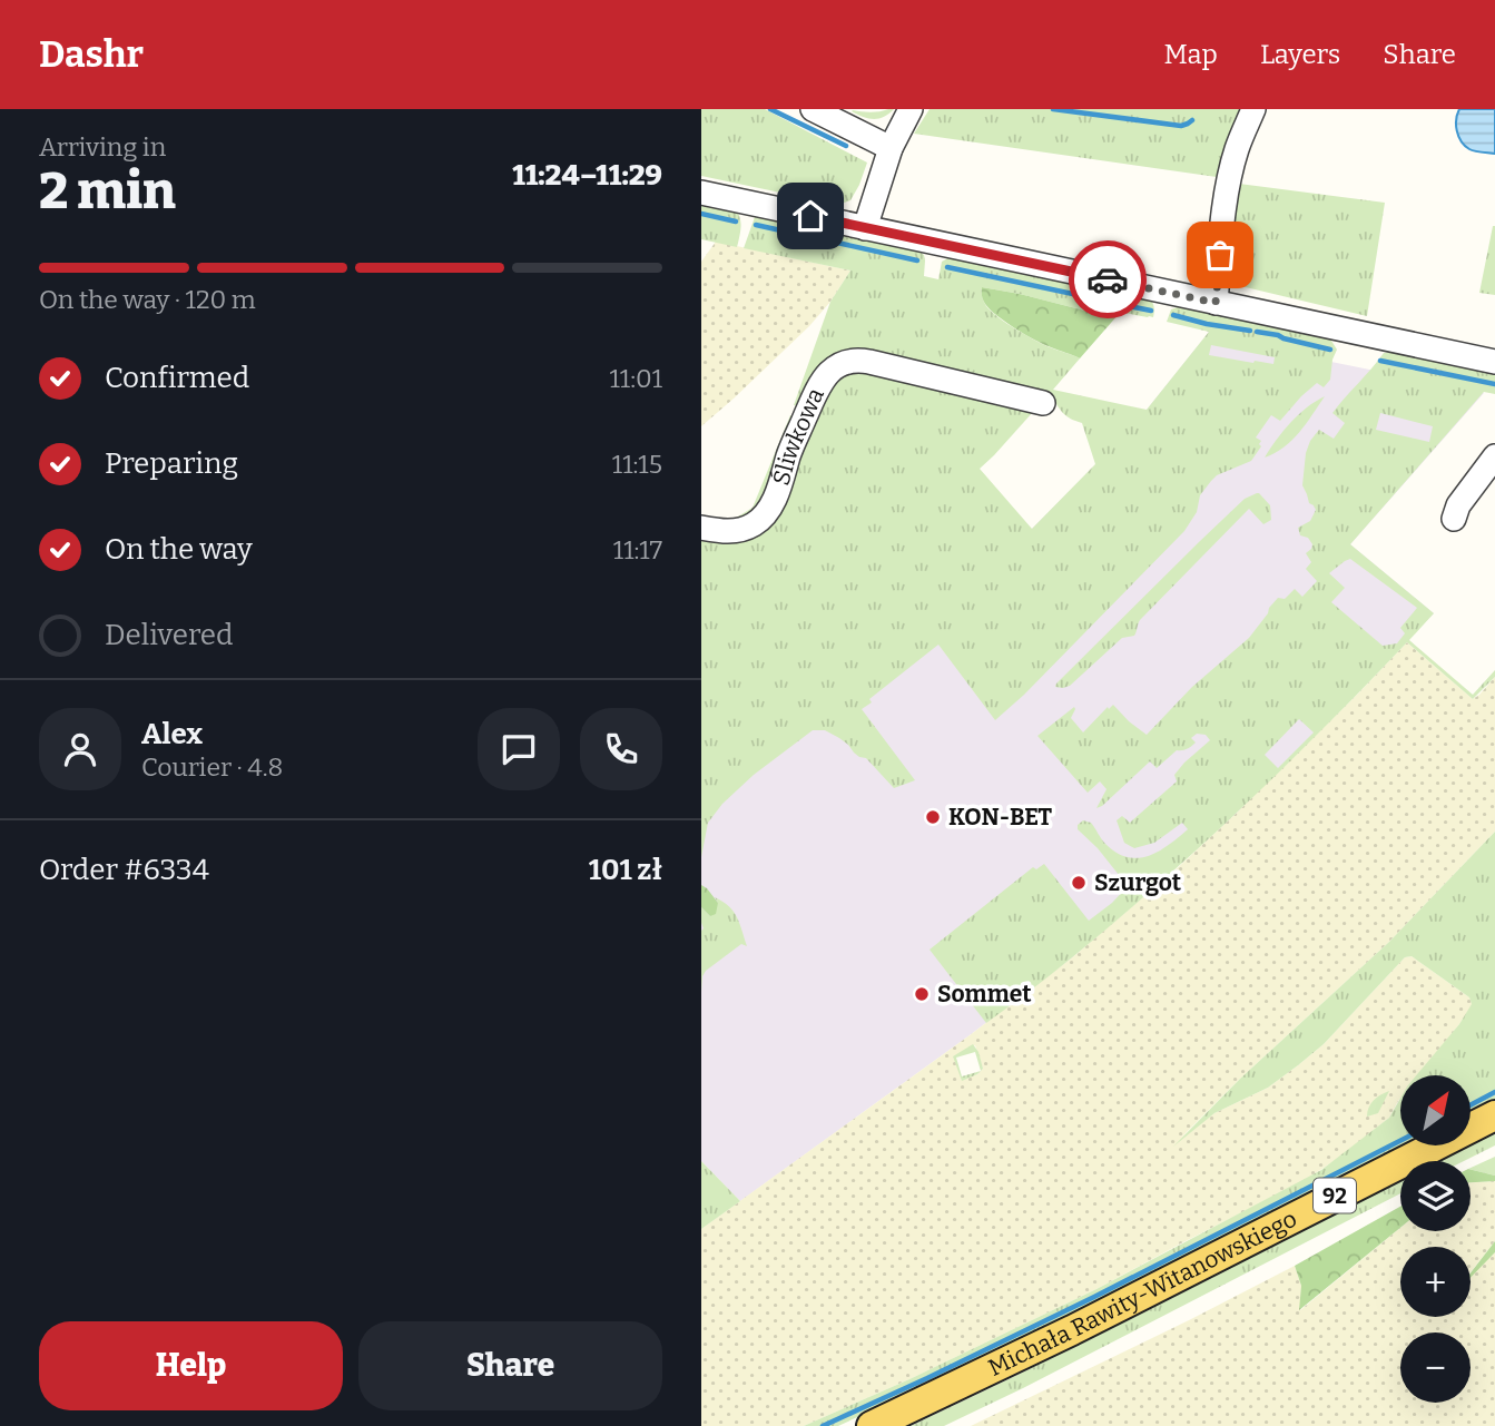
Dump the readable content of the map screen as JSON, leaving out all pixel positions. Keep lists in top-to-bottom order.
{
  "streets": {
    "main road": ["92", "Michała Rawity-Witanowskiego"],
    "street": ["Śliwkowa"]
  },
  "places": ["KON-BET", "Szurgot", "Sommet"],
  "north": "top right",
  "page": {
    "header": "Dashr",
    "nav": ["Map", "Layers", "Share"],
    "heading": ["2 min", "Arriving in", "11:24–11:29"],
    "panel": [
      "Alex",
      "Courier · 4.8",
      "Order #6334",
      "101 zł"
    ],
    "bar": "On the way · 120 m",
    "list": [
      ["Confirmed", "11:01"],
      ["Preparing", "11:15"],
      ["On the way", "11:17"],
      "Delivered"
    ],
    "map_buttons": ["+", "−"],
    "buttons": ["Help", "Share"]
  }
}
